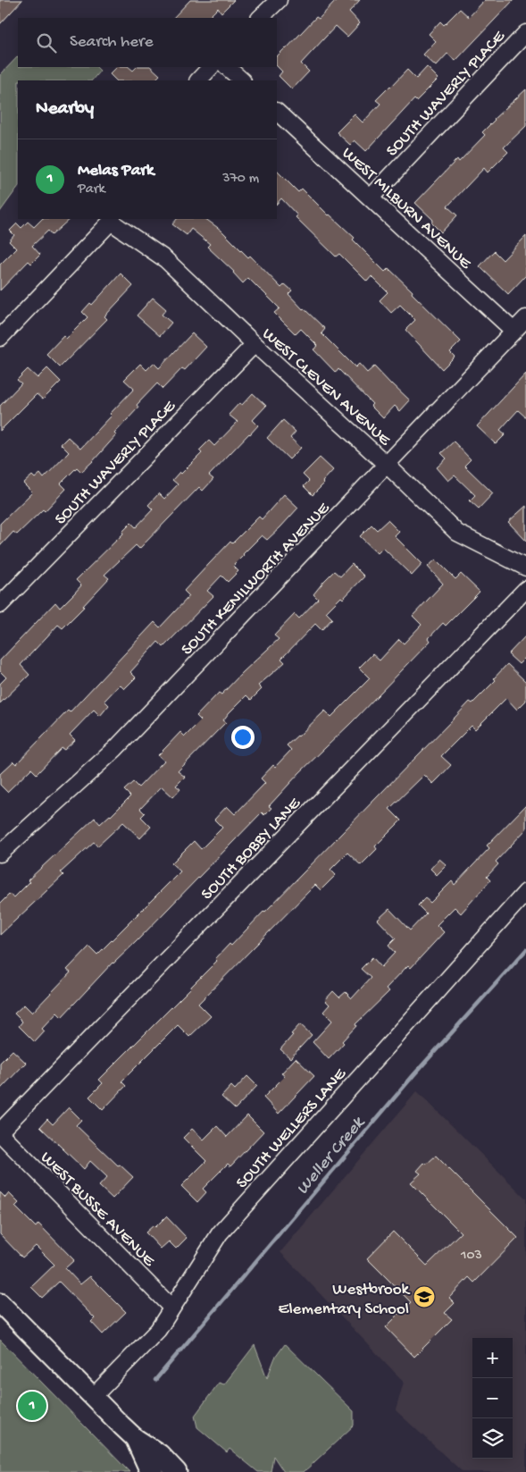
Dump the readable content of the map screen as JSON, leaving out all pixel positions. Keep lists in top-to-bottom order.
{
  "streets": {
    "street": [
      "SOUTH WAVERLY PLACE",
      "WEST MILBURN AVENUE",
      "WEST CLEVEN AVENUE",
      "SOUTH KENILWORTH AVENUE",
      "SOUTH BOBBY LANE",
      "SOUTH WELLERS LANE",
      "WEST BUSSE AVENUE"
    ]
  },
  "crossings": [
    ["SOUTH WAVERLY PLACE", "WEST MILBURN AVENUE"],
    ["SOUTH WAVERLY PLACE", "WEST CLEVEN AVENUE"],
    ["WEST MILBURN AVENUE", "SOUTH KENILWORTH AVENUE"],
    ["WEST CLEVEN AVENUE", "SOUTH KENILWORTH AVENUE"],
    ["SOUTH BOBBY LANE", "WEST BUSSE AVENUE"],
    ["SOUTH WELLERS LANE", "WEST BUSSE AVENUE"]
  ],
  "water": ["Weller Creek"],
  "places": {
    "school or university": ["Westbrook Elementary School"]
  },
  "house_numbers": ["103"],
  "page": {
    "search": "Search here",
    "heading": "Nearby",
    "list": [
      {
        "mark": "1",
        "name": "Melas Park",
        "note": "Park",
        "value": "370 m"
      }
    ],
    "map_buttons": ["+", "−"],
    "pins": "1"
  }
}
